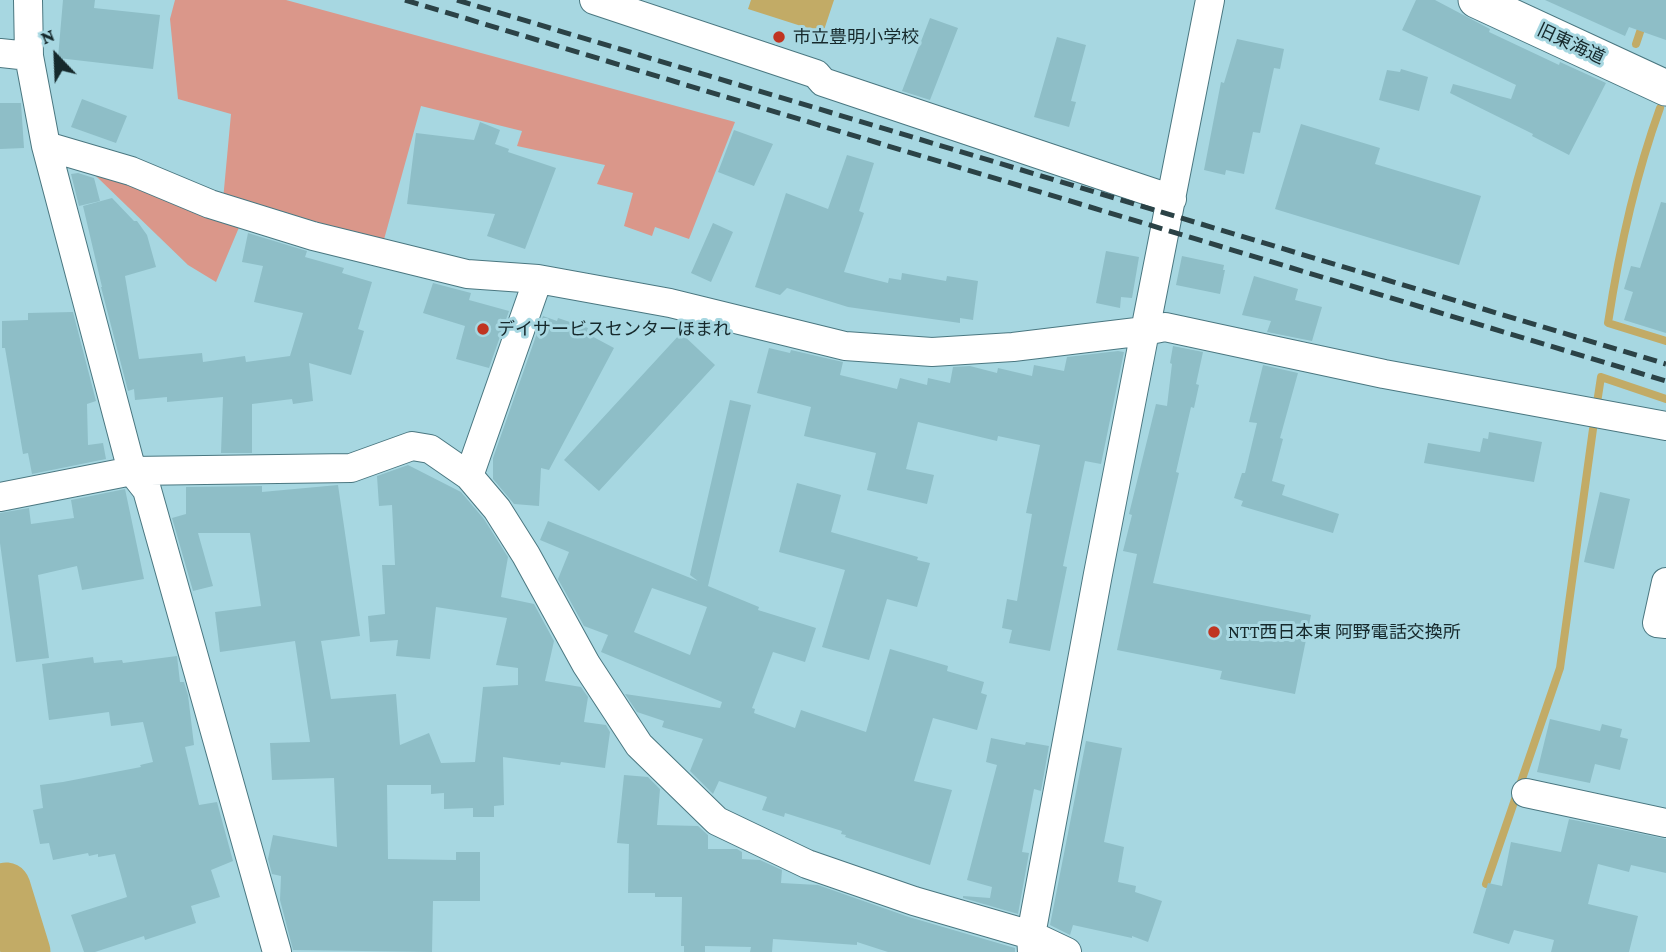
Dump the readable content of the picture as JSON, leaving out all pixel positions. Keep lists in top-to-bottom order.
{
  "streets": {
    "street": ["旧東海道"]
  },
  "places": ["市立豊明小学校", "デイサービスセンターほまれ", "NTT西日本東 阿野電話交換所"],
  "north": "top left"
}
